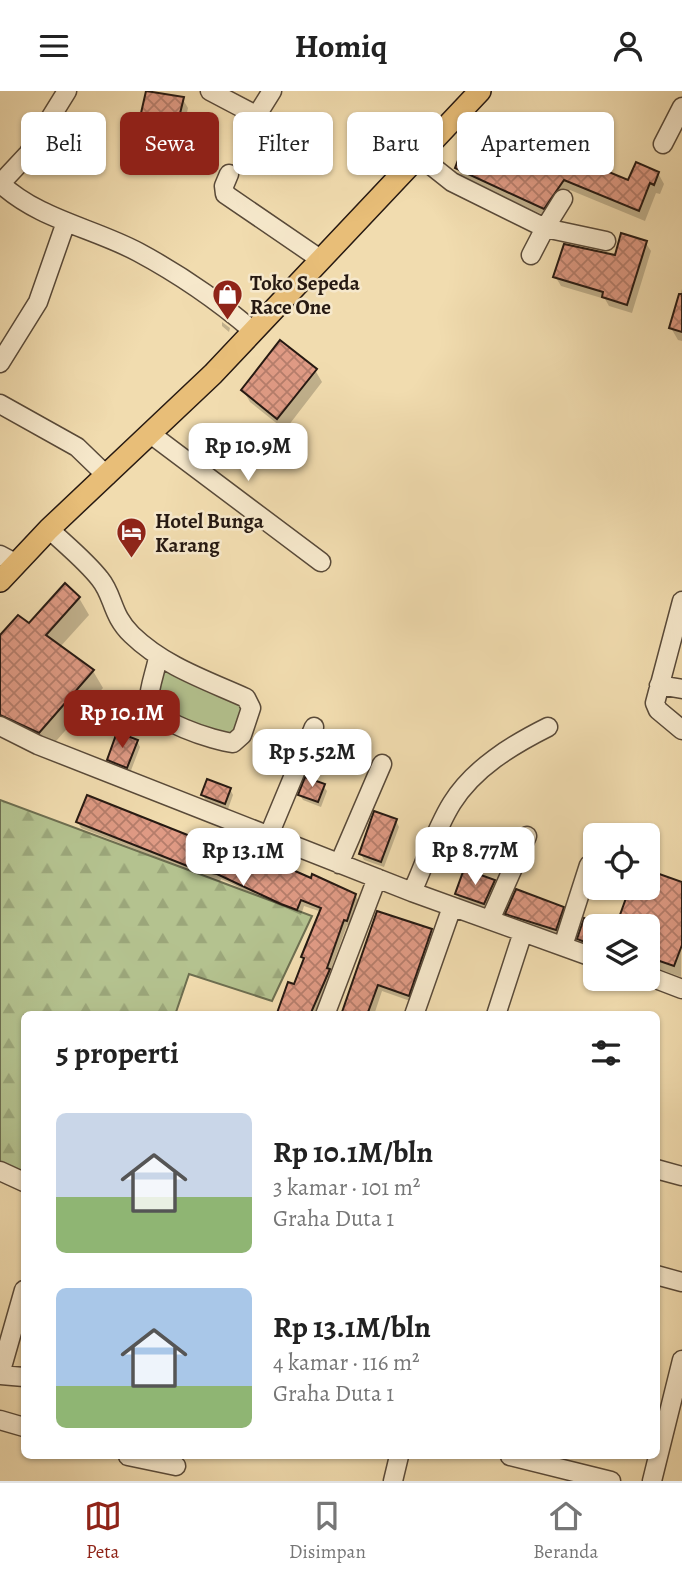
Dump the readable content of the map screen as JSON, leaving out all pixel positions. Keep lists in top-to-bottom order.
{
  "places": {
    "shop": ["Toko Sepeda Race One"],
    "hotel": ["Hotel Bunga Karang"]
  },
  "page": {
    "header": "Homiq",
    "chip": [
      "Beli",
      "Sewa",
      "Filter",
      "Baru",
      "Apartemen"
    ],
    "price": [
      "Rp 10.9M",
      "Rp 10.1M",
      "Rp 5.52M",
      "Rp 8.77M",
      "Rp 13.1M"
    ],
    "heading": "5 properti",
    "list": [
      {
        "name": "Rp 10.1M/bln",
        "note": "3 kamar · 101 m² · Graha Duta 1"
      },
      {
        "name": "Rp 13.1M/bln",
        "note": "4 kamar · 116 m² · Graha Duta 1"
      }
    ],
    "tabs": ["Peta", "Disimpan", "Beranda"]
  }
}
